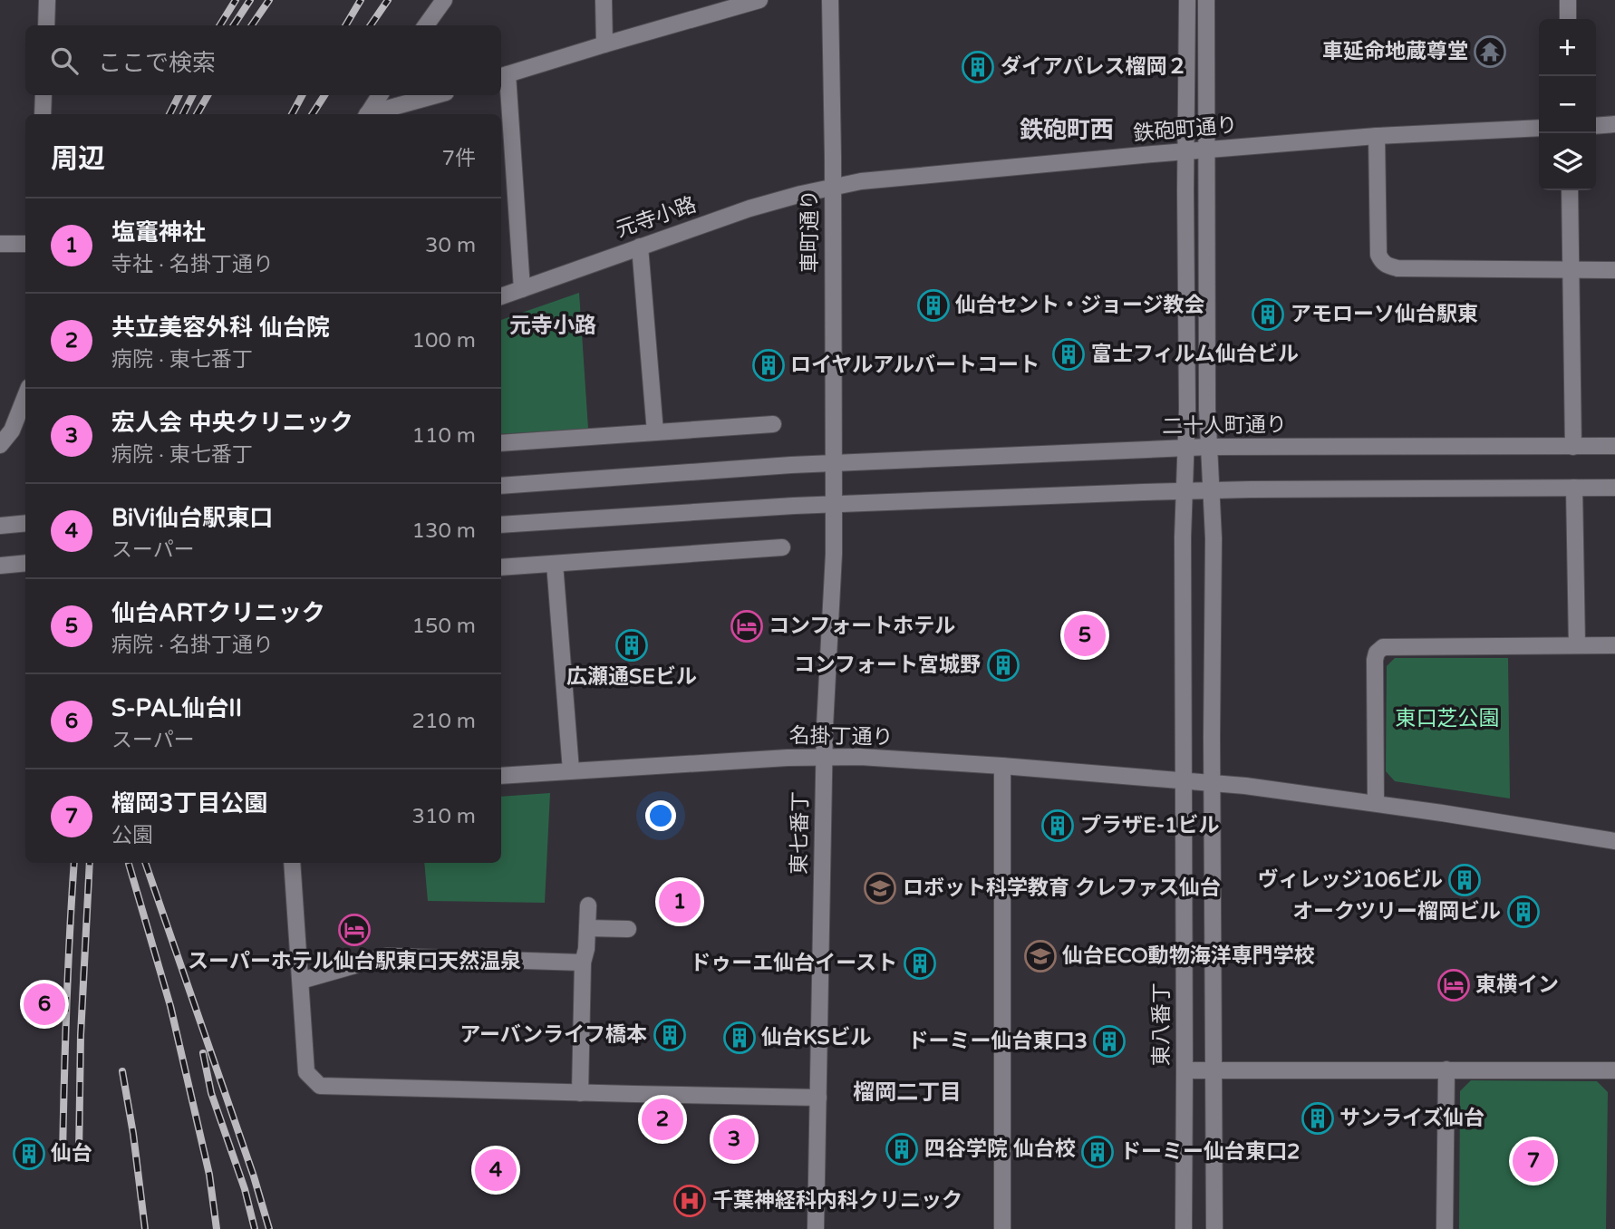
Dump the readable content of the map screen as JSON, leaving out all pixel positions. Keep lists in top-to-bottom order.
{
  "streets": {
    "street": [
      "鉄砲町通り",
      "元寺小路",
      "車町通り",
      "二十人町通り",
      "名掛丁通り",
      "東七番丁",
      "東八番丁"
    ]
  },
  "crossings": [
    ["鉄砲町通り", "元寺小路"],
    ["鉄砲町通り", "車町通り"],
    ["鉄砲町通り", "東八番丁"],
    ["元寺小路", "車町通り"],
    ["車町通り", "二十人町通り"],
    ["車町通り", "東七番丁"],
    ["二十人町通り", "東七番丁"],
    ["二十人町通り", "東八番丁"],
    ["名掛丁通り", "東七番丁"],
    ["名掛丁通り", "東八番丁"]
  ],
  "districts": ["鉄砲町西", "元寺小路", "榴岡二丁目"],
  "parks": ["東口芝公園"],
  "places": {
    "temple": ["車延命地蔵尊堂"],
    "building": [
      "ダイアパレス榴岡２",
      "仙台セント・ジョージ教会",
      "アモローソ仙台駅東",
      "富士フィルム仙台ビル",
      "ロイヤルアルバートコート",
      "広瀬通SEビル",
      "コンフォート宮城野",
      "プラザE-1ビル",
      "ヴィレッジ106ビル",
      "オークツリー榴岡ビル",
      "ドゥーエ仙台イースト",
      "アーバンライフ橋本",
      "仙台KSビル",
      "ドーミー仙台東口3",
      "サンライズ仙台",
      "四谷学院 仙台校",
      "ドーミー仙台東口2",
      "仙台"
    ],
    "hotel": ["コンフォートホテル", "スーパーホテル仙台駅東口天然温泉", "東横イン"],
    "school or university": ["ロボット科学教育 クレファス仙台", "仙台ECO動物海洋専門学校"],
    "hospital": ["千葉神経科内科クリニック"]
  },
  "page": {
    "map_buttons": ["+", "−"],
    "search": "ここで検索",
    "heading": ["周辺", "7件"],
    "list": [
      {
        "mark": "1",
        "name": "塩竃神社",
        "note": "寺社 · 名掛丁通り",
        "value": "30 m"
      },
      {
        "mark": "2",
        "name": "共立美容外科 仙台院",
        "note": "病院 · 東七番丁",
        "value": "100 m"
      },
      {
        "mark": "3",
        "name": "宏人会 中央クリニック",
        "note": "病院 · 東七番丁",
        "value": "110 m"
      },
      {
        "mark": "4",
        "name": "BiVi仙台駅東口",
        "note": "スーパー",
        "value": "130 m"
      },
      {
        "mark": "5",
        "name": "仙台ARTクリニック",
        "note": "病院 · 名掛丁通り",
        "value": "150 m"
      },
      {
        "mark": "6",
        "name": "S-PAL仙台II",
        "note": "スーパー",
        "value": "210 m"
      },
      {
        "mark": "7",
        "name": "榴岡3丁目公園",
        "note": "公園",
        "value": "310 m"
      }
    ],
    "pins": [
      "5",
      "1",
      "6",
      "2",
      "3",
      "7",
      "4"
    ]
  }
}
